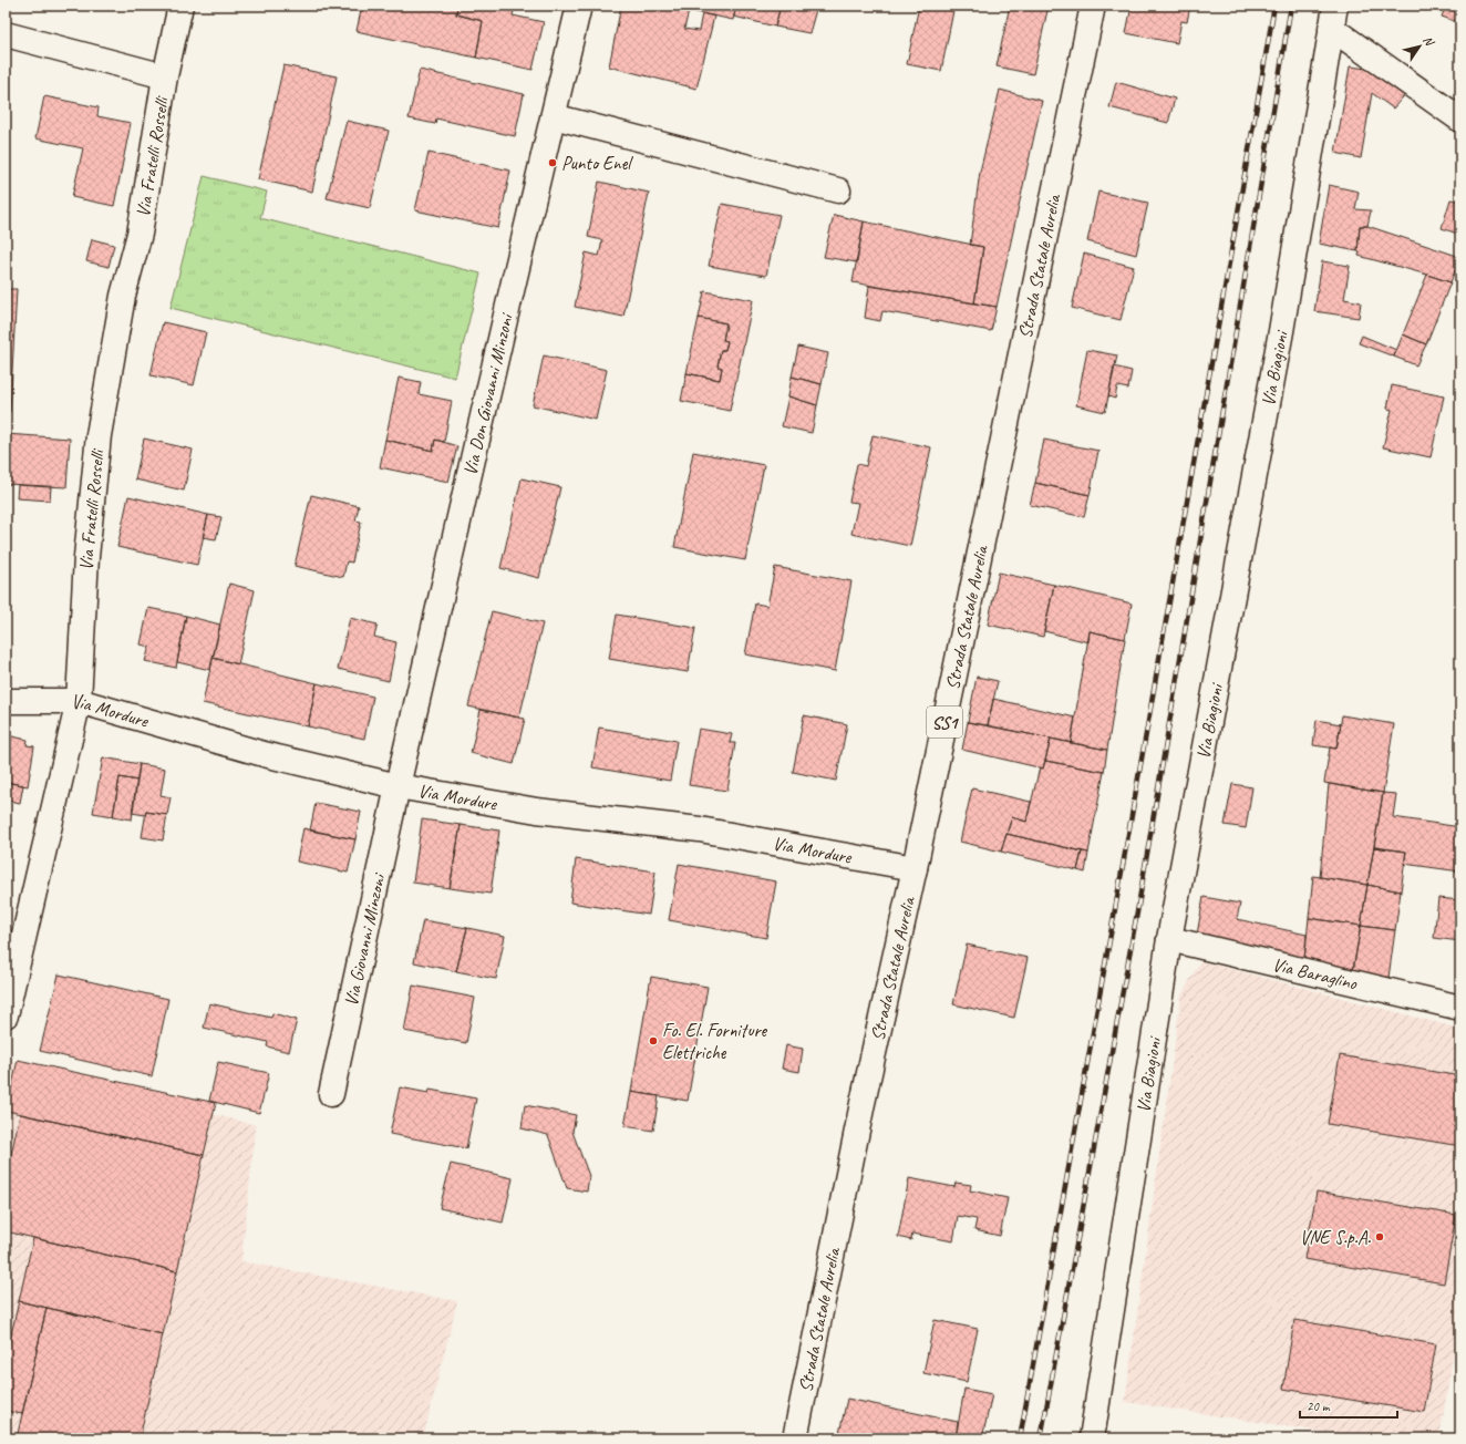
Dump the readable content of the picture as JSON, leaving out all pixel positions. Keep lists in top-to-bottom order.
{
  "streets": {
    "street": [
      "Via Fratelli Rosselli",
      "Strada Statale Aurelia",
      "Via Biagioni",
      "Via Don Giovanni Minzoni",
      "Via Mordure",
      "SS1",
      "Via Giovanni Minzoni",
      "Via Baraglino"
    ]
  },
  "crossings": [
    ["Via Fratelli Rosselli", "Via Mordure"],
    ["Strada Statale Aurelia", "Via Mordure"],
    ["Via Biagioni", "Via Baraglino"],
    ["Via Don Giovanni Minzoni", "Via Mordure"],
    ["Via Don Giovanni Minzoni", "Via Giovanni Minzoni"],
    ["Via Mordure", "Via Giovanni Minzoni"]
  ],
  "places": ["Punto Enel", "Fo. El. Forniture Elettriche", "VNE S.p.A."],
  "scale_bar": "20 m",
  "north": "top right"
}
